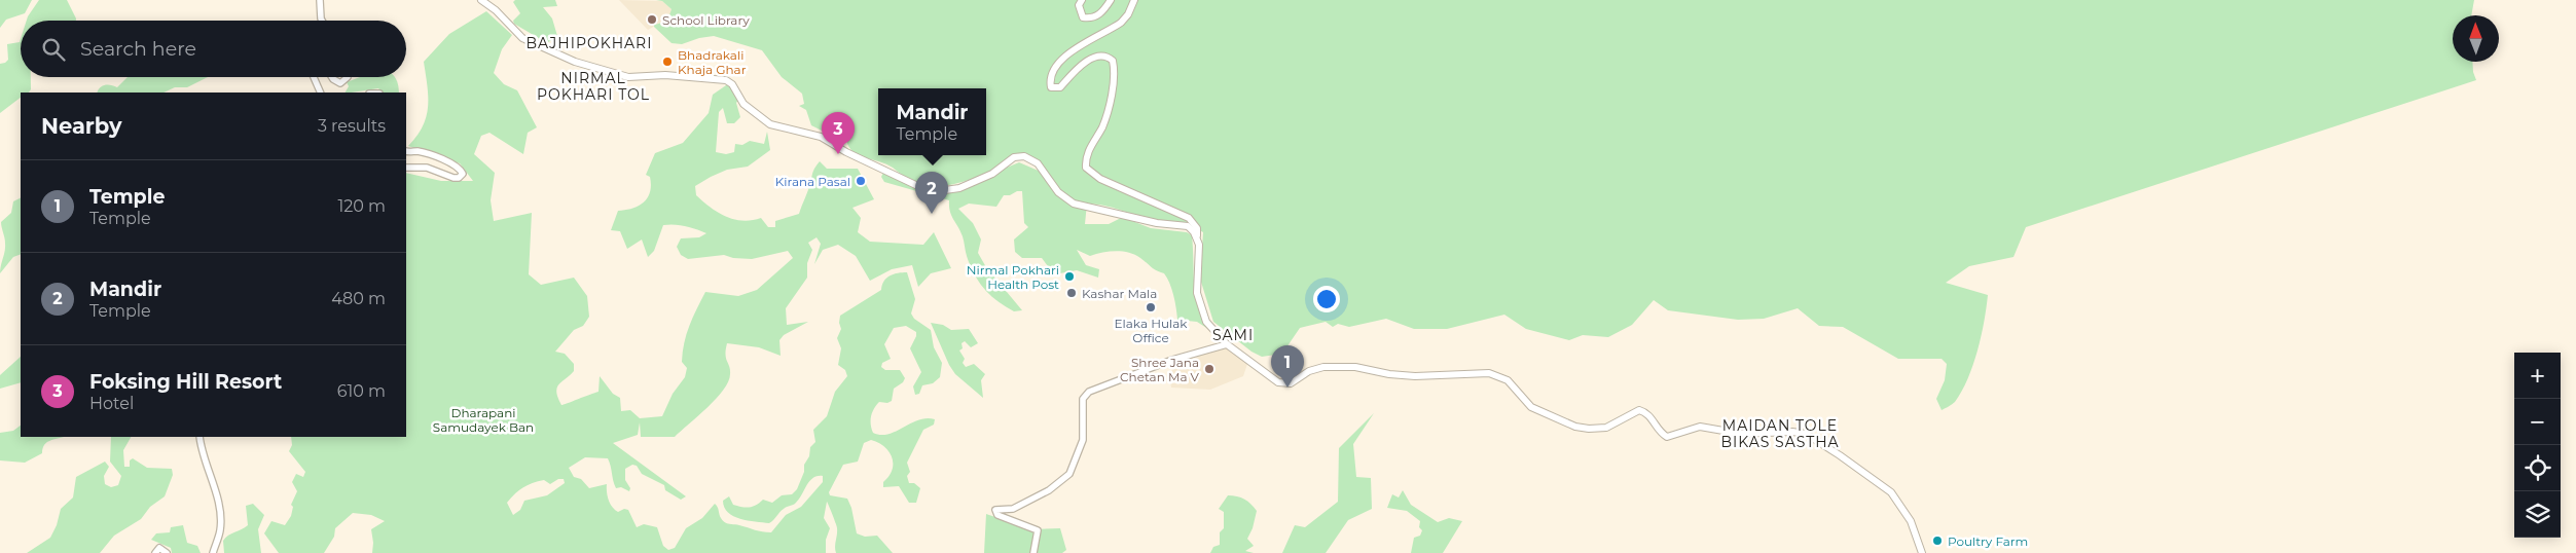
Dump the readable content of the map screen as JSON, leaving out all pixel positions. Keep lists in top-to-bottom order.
{
  "districts": [
    "BAJHIPOKHARI",
    "NIRMAL POKHARI TOL",
    "SAMI",
    "MAIDAN TOLE BIKAS SASTHA"
  ],
  "parks": ["Dharapani Samudayek Ban"],
  "places": [
    "School Library",
    "Bhadrakali Khaja Ghar",
    "Kirana Pasal",
    "Nirmal Pokhari Health Post",
    "Kashar Mala",
    "Elaka Hulak Office",
    "Shree Jana Chetan Ma V",
    "Poultry Farm"
  ],
  "north": "top",
  "page": {
    "search": "Search here",
    "popup": ["Mandir", "Temple"],
    "heading": ["Nearby", "3 results"],
    "pins": ["3", "2", "1"],
    "list": [
      {
        "mark": "1",
        "name": "Temple",
        "note": "Temple",
        "value": "120 m"
      },
      {
        "mark": "2",
        "name": "Mandir",
        "note": "Temple",
        "value": "480 m"
      },
      {
        "mark": "3",
        "name": "Foksing Hill Resort",
        "note": "Hotel",
        "value": "610 m"
      }
    ],
    "map_buttons": ["+", "−"]
  }
}
